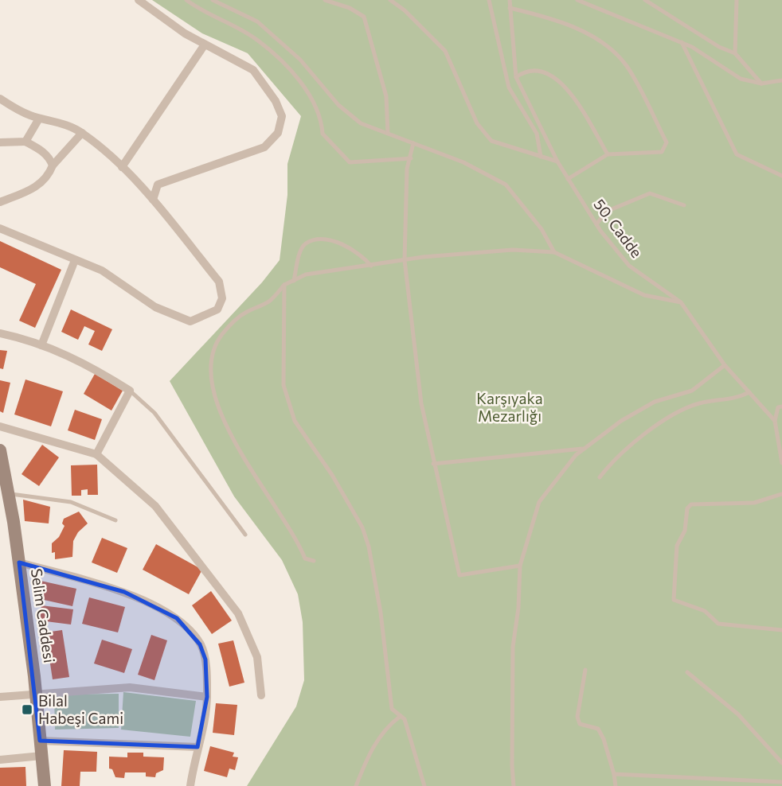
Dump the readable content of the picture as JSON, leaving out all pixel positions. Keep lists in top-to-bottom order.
{
  "streets": {
    "main road": ["Selim Caddesi"],
    "lane": ["50. Cadde"]
  },
  "parks": ["Karşıyaka Mezarlığı"],
  "places": {
    "transit": ["Bilal Habeşi Cami"]
  }
}
